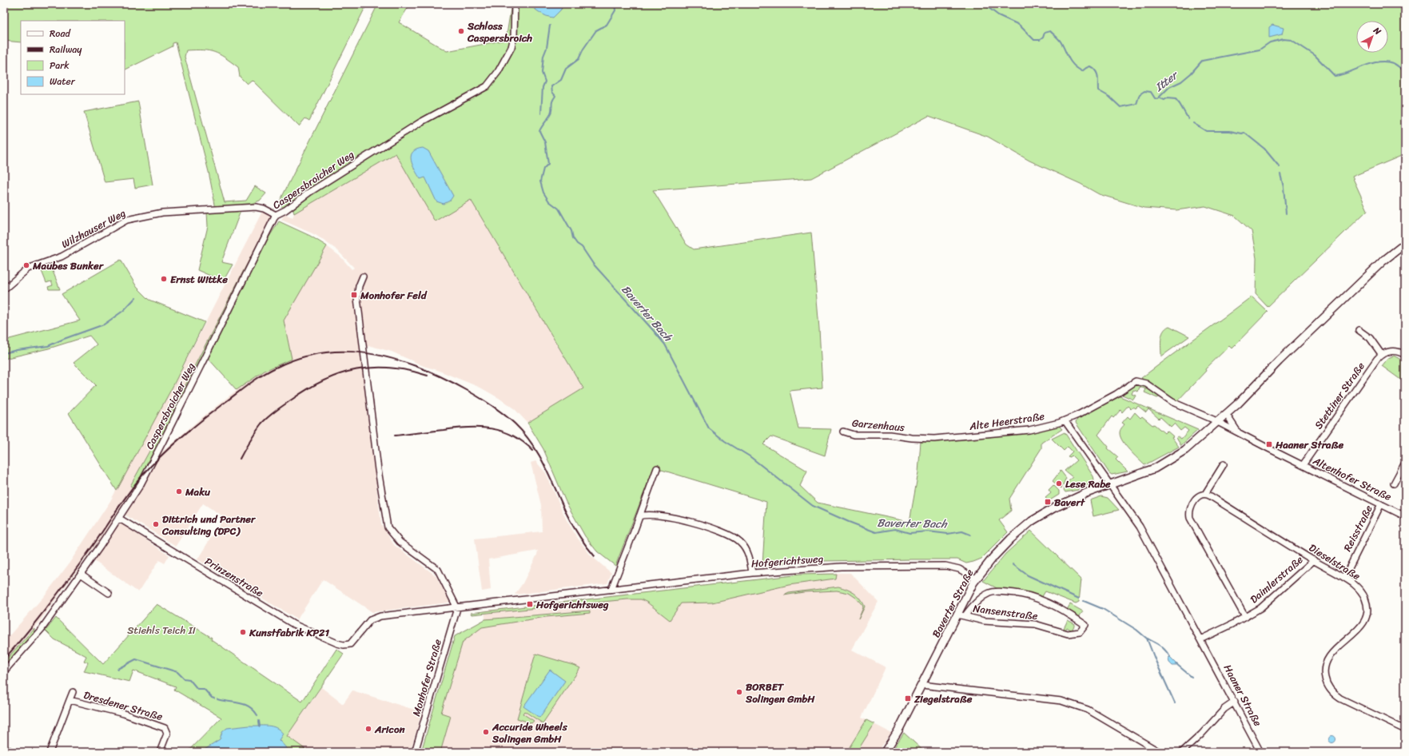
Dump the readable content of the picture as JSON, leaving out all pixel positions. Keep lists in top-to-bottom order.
{
  "streets": {
    "main road": ["Baverter Straße"],
    "street": [
      "Caspersbroicher Weg",
      "Wilzhauser Weg",
      "Stettiner Straße",
      "Alte Heerstraße",
      "Garzenhaus",
      "Altenhofer Straße",
      "Reisstraße",
      "Hofgerichtsweg",
      "Dieselstraße",
      "Prinzenstraße",
      "Daimlerstraße",
      "Nansenstraße",
      "Monhofer Straße",
      "Haaner Straße",
      "Dresdener Straße"
    ]
  },
  "crossings": [
    ["Caspersbroicher Weg", "Wilzhauser Weg"],
    ["Caspersbroicher Weg", "Prinzenstraße"],
    ["Stettiner Straße", "Altenhofer Straße"],
    ["Alte Heerstraße", "Garzenhaus"],
    ["Alte Heerstraße", "Altenhofer Straße"],
    ["Altenhofer Straße", "Reisstraße"],
    ["Reisstraße", "Dieselstraße"],
    ["Hofgerichtsweg", "Prinzenstraße"],
    ["Hofgerichtsweg", "Baverter Straße"],
    ["Hofgerichtsweg", "Monhofer Straße"],
    ["Dieselstraße", "Daimlerstraße"],
    ["Daimlerstraße", "Haaner Straße"],
    ["Baverter Straße", "Nansenstraße"],
    ["Baverter Straße", "Haaner Straße"]
  ],
  "water": ["Itter", "Baverter Bach"],
  "parks": ["Stiehls Teich II"],
  "places": {
    "other": [
      "Schloss Caspersbroich",
      "Maubes Bunker",
      "Ernst Wittke",
      "Lese Rabe",
      "Maku",
      "Dittrich und Partner Consulting (DPC)",
      "Kunstfabrik KP21",
      "BORBET Solingen GmbH",
      "Aricon",
      "Accuride Wheels Solingen GmbH"
    ],
    "transit": [
      "Monhofer Feld",
      "Haaner Straße",
      "Bavert",
      "Hofgerichtsweg",
      "Ziegelstraße"
    ]
  },
  "legend": [
    "Road",
    "Railway",
    "Park",
    "Water"
  ],
  "north": "top right"
}
